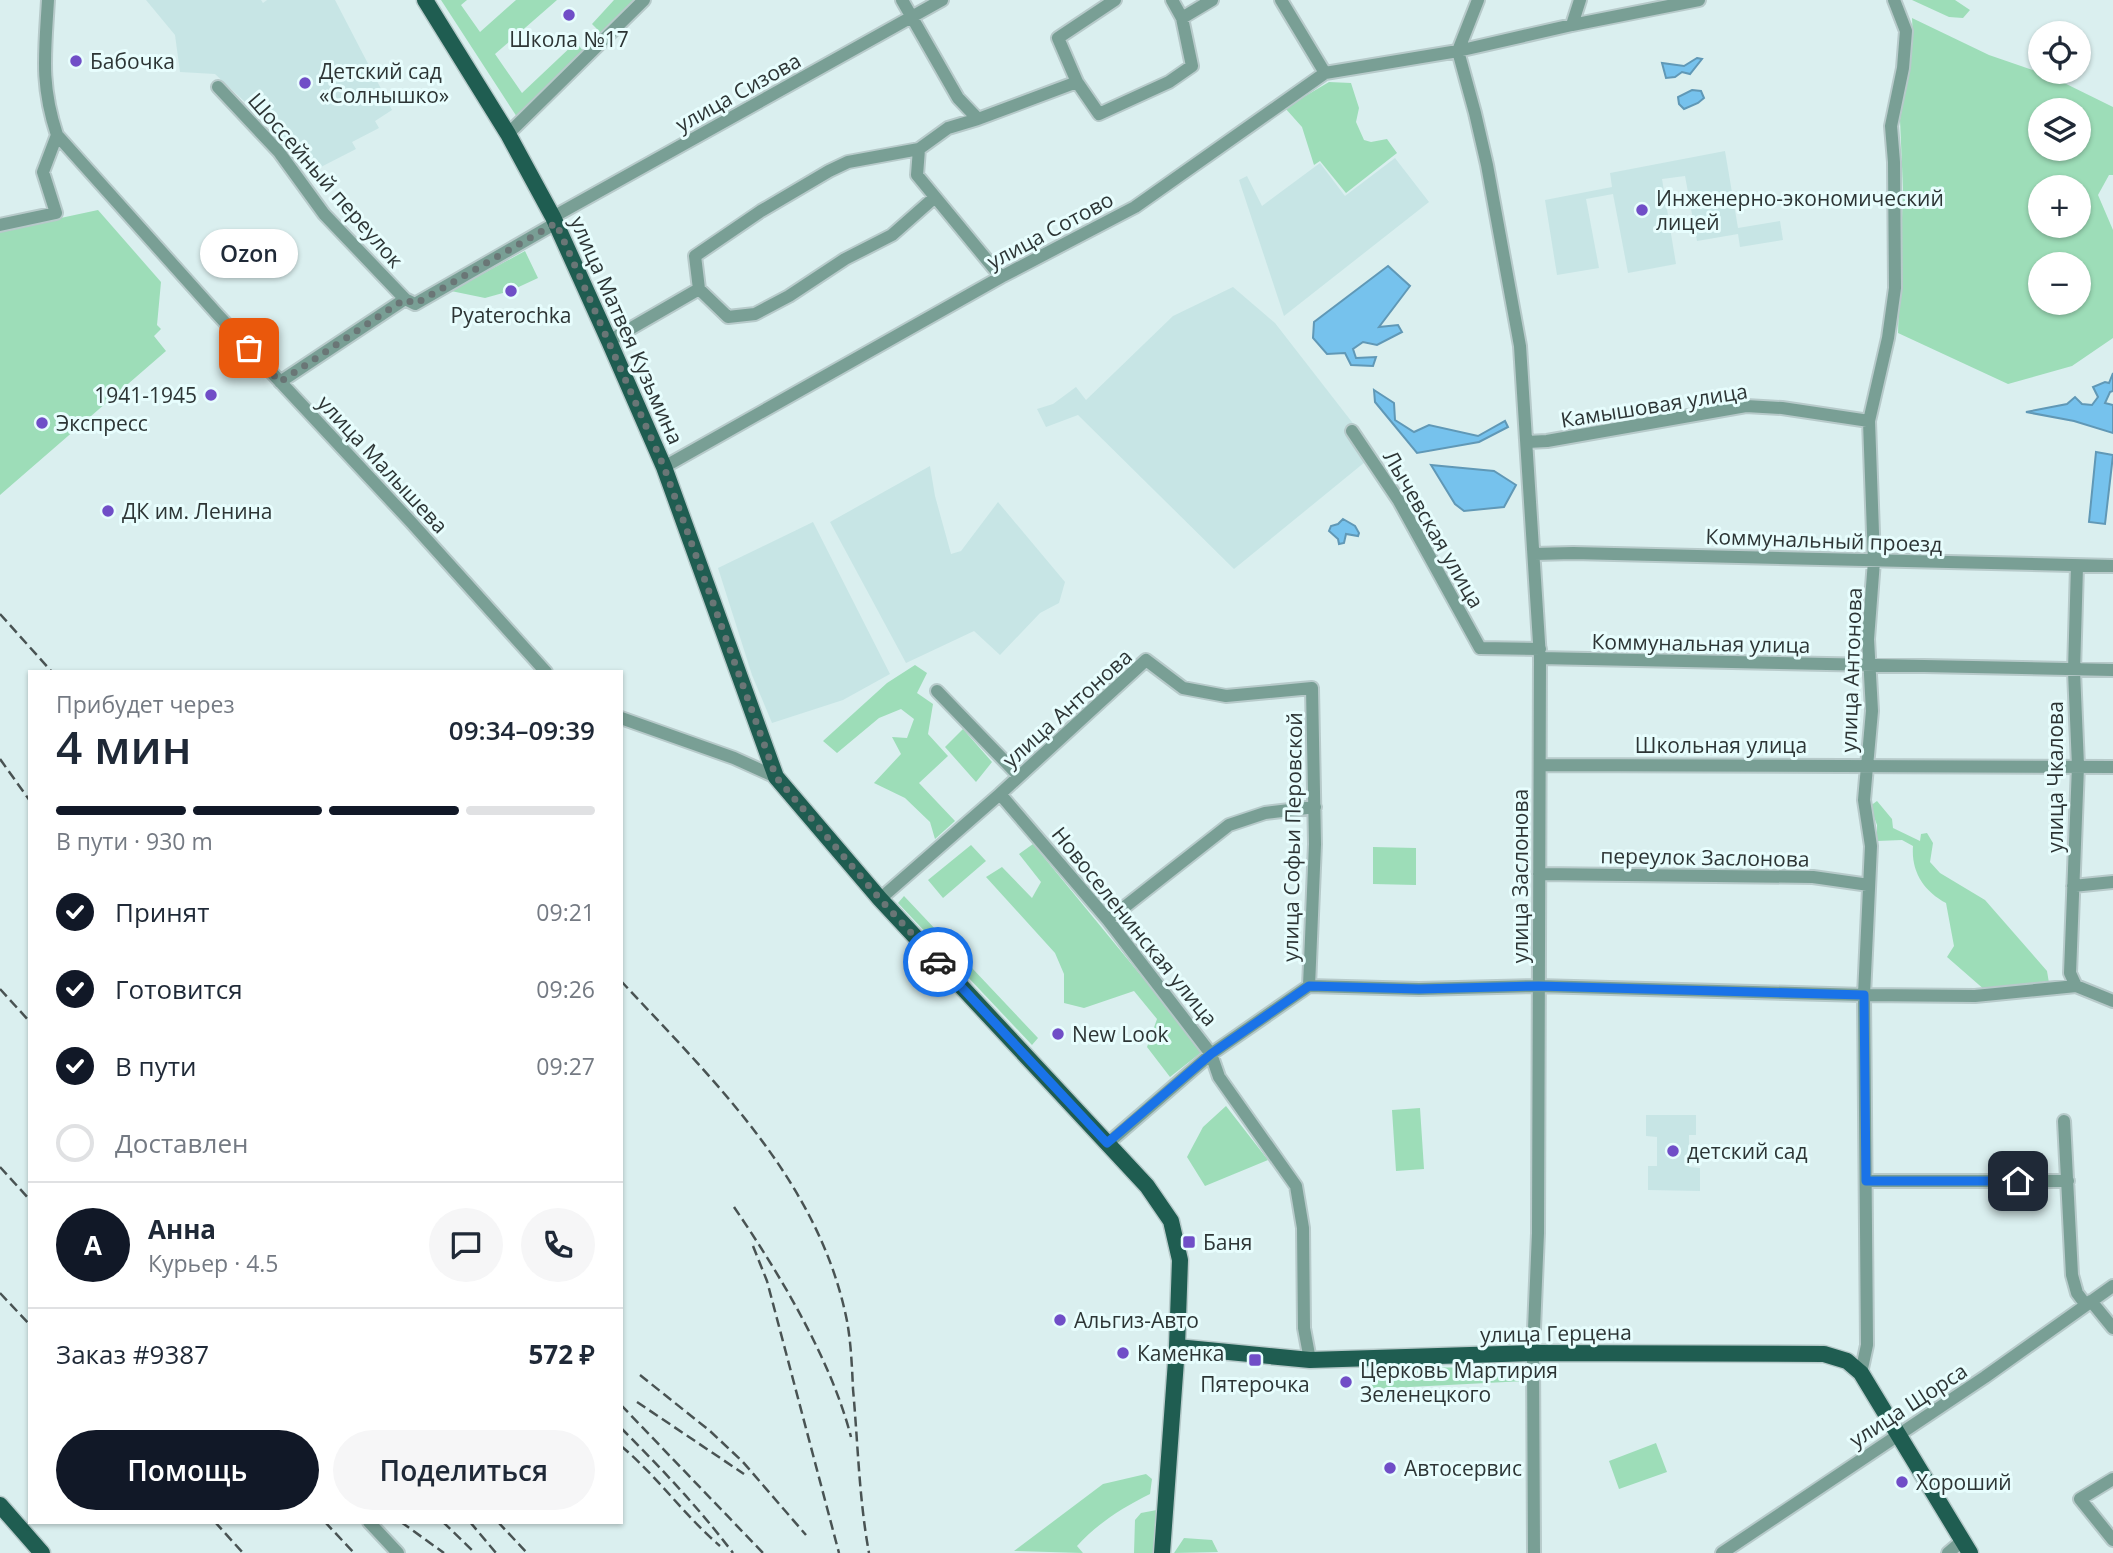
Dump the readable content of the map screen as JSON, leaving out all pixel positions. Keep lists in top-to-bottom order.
{
  "streets": {
    "main road": ["улица Матвея Кузьмина", "улица Герцена"],
    "street": [
      "улица Сизова",
      "Шоссейный переулок",
      "улица Сотово",
      "Камышовая улица",
      "улица Малышева",
      "Лычевская улица",
      "Коммунальный проезд",
      "Коммунальная улица",
      "улица Антонова",
      "Школьная улица",
      "улица Чкалова",
      "улица Софьи Перовской",
      "переулок Заслонова",
      "улица Заслонова",
      "Новоселенинская улица",
      "улица Щорса"
    ]
  },
  "crossings": [
    ["улица Сизова", "Шоссейный переулок"],
    ["улица Сизова", "улица Матвея Кузьмина"],
    ["улица Сотово", "улица Матвея Кузьмина"],
    ["улица Сотово", "улица Заслонова"],
    ["Камышовая улица", "улица Антонова"],
    ["Камышовая улица", "улица Заслонова"],
    ["Лычевская улица", "Коммунальная улица"],
    ["Коммунальный проезд", "улица Антонова"],
    ["Коммунальный проезд", "улица Чкалова"],
    ["Коммунальный проезд", "улица Заслонова"],
    ["Коммунальная улица", "улица Антонова"],
    ["Коммунальная улица", "улица Чкалова"],
    ["Коммунальная улица", "улица Заслонова"],
    ["улица Антонова", "Школьная улица"],
    ["улица Антонова", "улица Софьи Перовской"],
    ["улица Антонова", "переулок Заслонова"],
    ["улица Антонова", "Новоселенинская улица"],
    ["улица Антонова", "улица Герцена"],
    ["Школьная улица", "улица Чкалова"],
    ["Школьная улица", "улица Заслонова"],
    ["переулок Заслонова", "улица Заслонова"],
    ["улица Заслонова", "улица Герцена"],
    ["Новоселенинская улица", "улица Герцена"],
    ["улица Герцена", "улица Щорса"]
  ],
  "places": {
    "other": [
      "Школа №17",
      "Бабочка",
      "Детский сад «Солнышко»",
      "Инженерно-экономический лицей",
      "Pyaterochka",
      "Ozon",
      "1941-1945",
      "Экспресс",
      "ДК им. Ленина",
      "New Look",
      "детский сад",
      "Альгиз-Авто",
      "Каменка",
      "Церковь Мартирия Зеленецкого",
      "Автосервис",
      "Хороший"
    ],
    "transit": ["Баня", "Пятерочка"]
  },
  "page": {
    "map_buttons": ["+", "−"],
    "bubble": "Ozon",
    "heading": ["4 мин", "Прибудет через", "09:34–09:39"],
    "panel": [
      "Анна",
      "Курьер · 4.5",
      "Заказ #9387",
      "572 ₽"
    ],
    "bar": "В пути · 930 m",
    "list": [
      ["Принят", "09:21"],
      ["Готовится", "09:26"],
      ["В пути", "09:27"],
      "Доставлен"
    ],
    "round": "А",
    "buttons": ["Помощь", "Поделиться"]
  }
}
